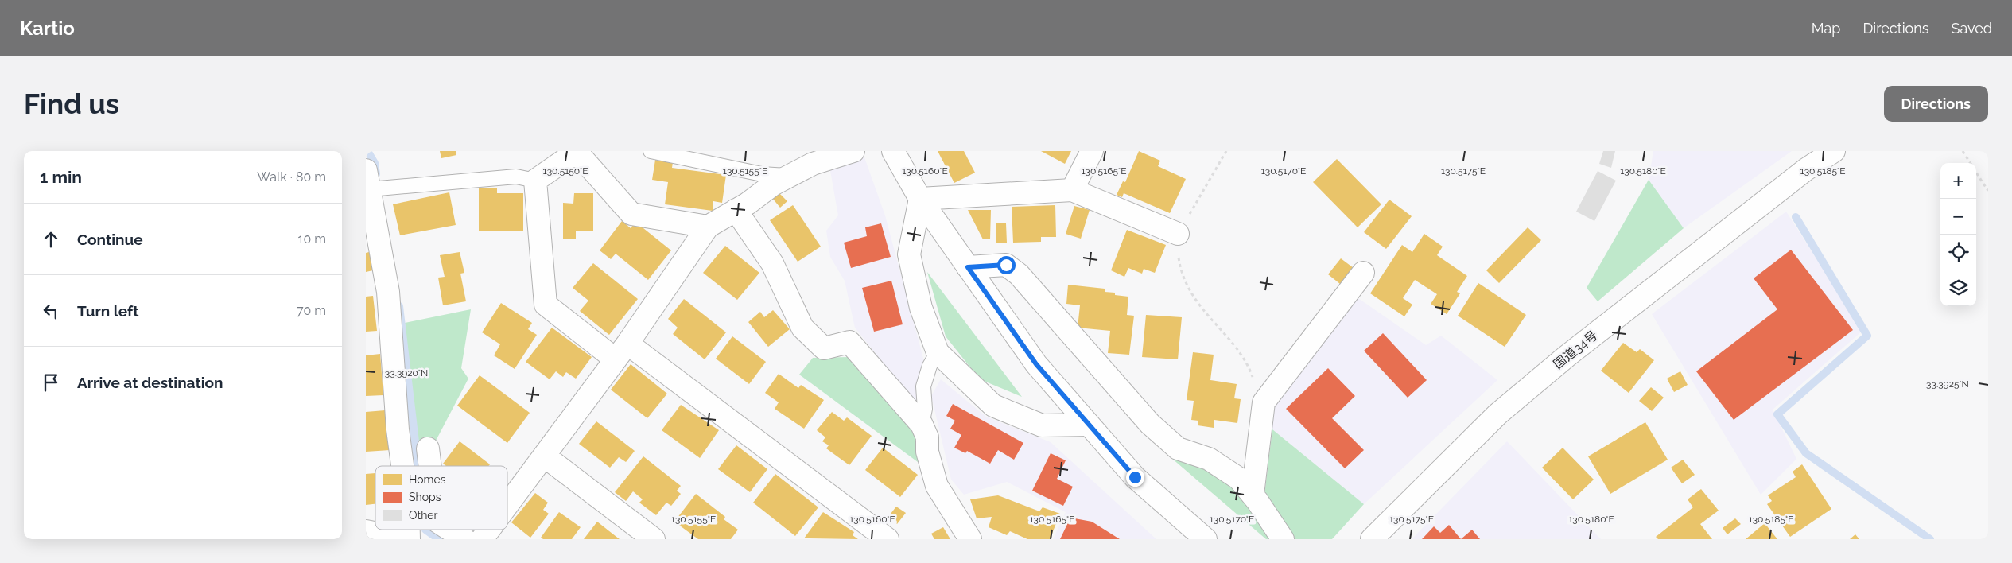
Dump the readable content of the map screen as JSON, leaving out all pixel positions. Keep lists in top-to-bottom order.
{
  "streets": {
    "main road": ["国道34号"]
  },
  "legend": ["Homes", "Shops", "Other"],
  "page": {
    "header": "Kartio",
    "nav": ["Map", "Directions", "Saved"],
    "buttons": "Directions",
    "title": "Find us",
    "heading": ["1 min", "Walk · 80 m"],
    "map_buttons": ["+", "−"],
    "list": [
      ["Continue", "10 m"],
      ["Turn left", "70 m"],
      "Arrive at destination"
    ]
  },
  "coordinates": [
    "130.5150°E",
    "130.5155°E",
    "130.5160°E",
    "130.5165°E",
    "130.5170°E",
    "130.5175°E",
    "130.5180°E",
    "130.5185°E",
    "33.3920°N",
    "33.3925°N"
  ]
}
